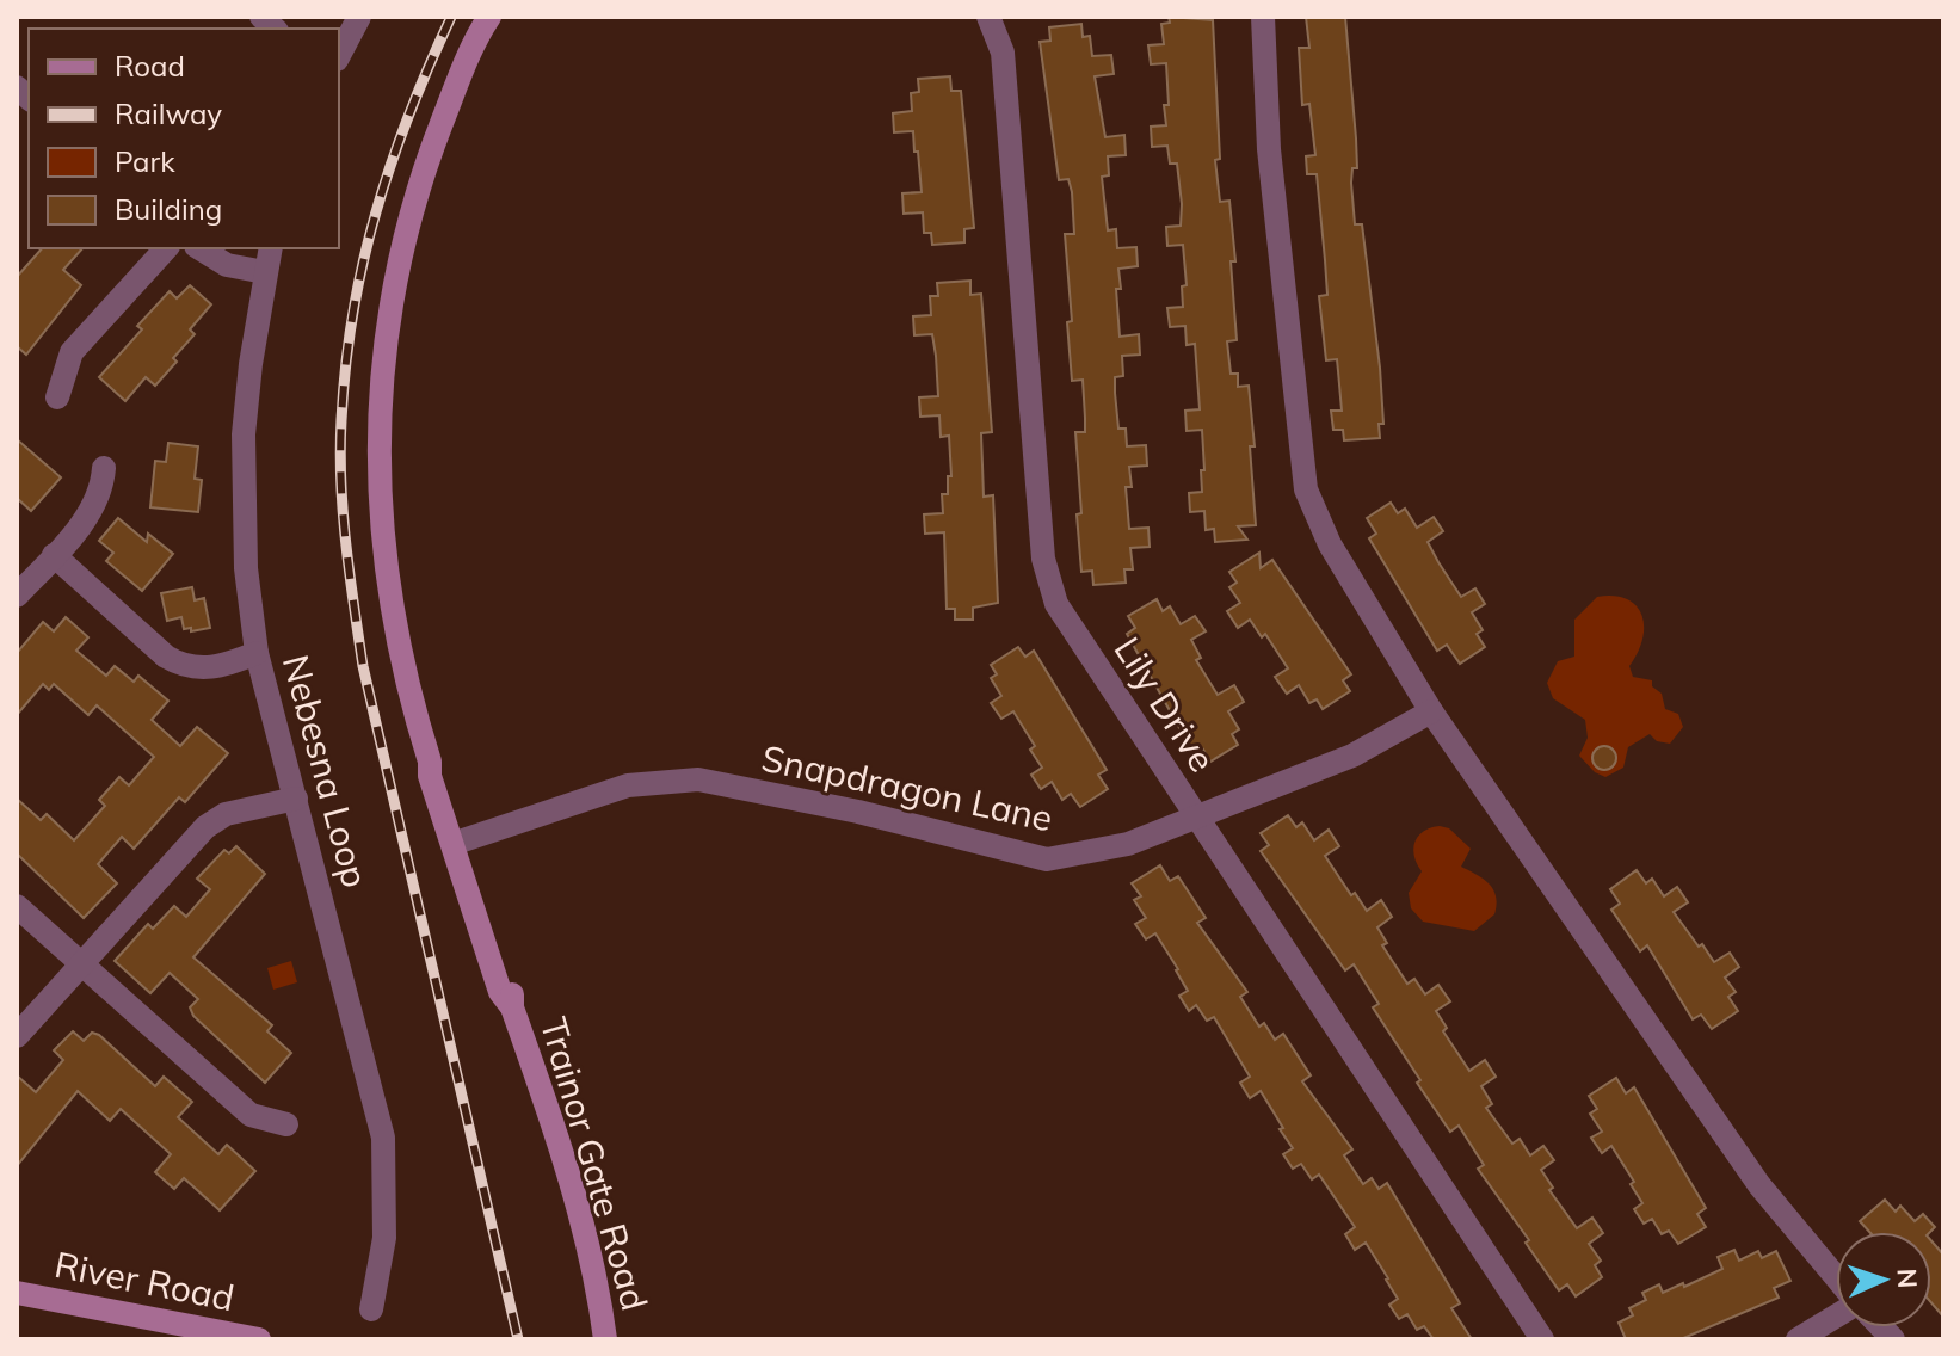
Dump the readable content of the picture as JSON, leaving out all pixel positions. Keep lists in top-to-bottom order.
{
  "streets": {
    "main road": ["Trainor Gate Road", "River Road"],
    "street": ["Lily Drive", "Nebesna Loop", "Snapdragon Lane"]
  },
  "crossings": [
    ["Lily Drive", "Snapdragon Lane"],
    ["Snapdragon Lane", "Trainor Gate Road"]
  ],
  "legend": [
    "Road",
    "Railway",
    "Park",
    "Building"
  ],
  "north": "right"
}
